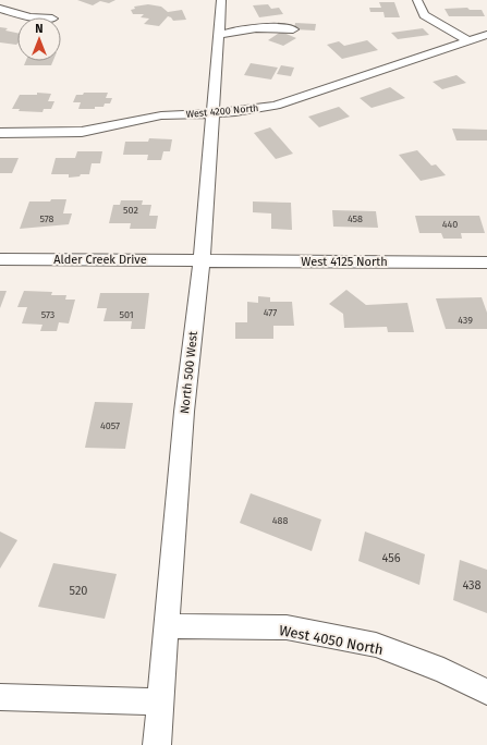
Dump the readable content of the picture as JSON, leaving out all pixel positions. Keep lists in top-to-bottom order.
{
  "streets": {
    "street": [
      "West 4200 North",
      "Alder Creek Drive",
      "West 4125 North",
      "North 500 West",
      "West 4050 North"
    ]
  },
  "crossings": [
    ["West 4200 North", "North 500 West"],
    ["Alder Creek Drive", "West 4125 North"],
    ["Alder Creek Drive", "North 500 West"],
    ["West 4125 North", "North 500 West"],
    ["North 500 West", "West 4050 North"]
  ],
  "house_numbers": [
    "502",
    "578",
    "458",
    "440",
    "477",
    "573",
    "501",
    "439",
    "4057",
    "488",
    "456",
    "438",
    "520"
  ],
  "north": "top"
}
